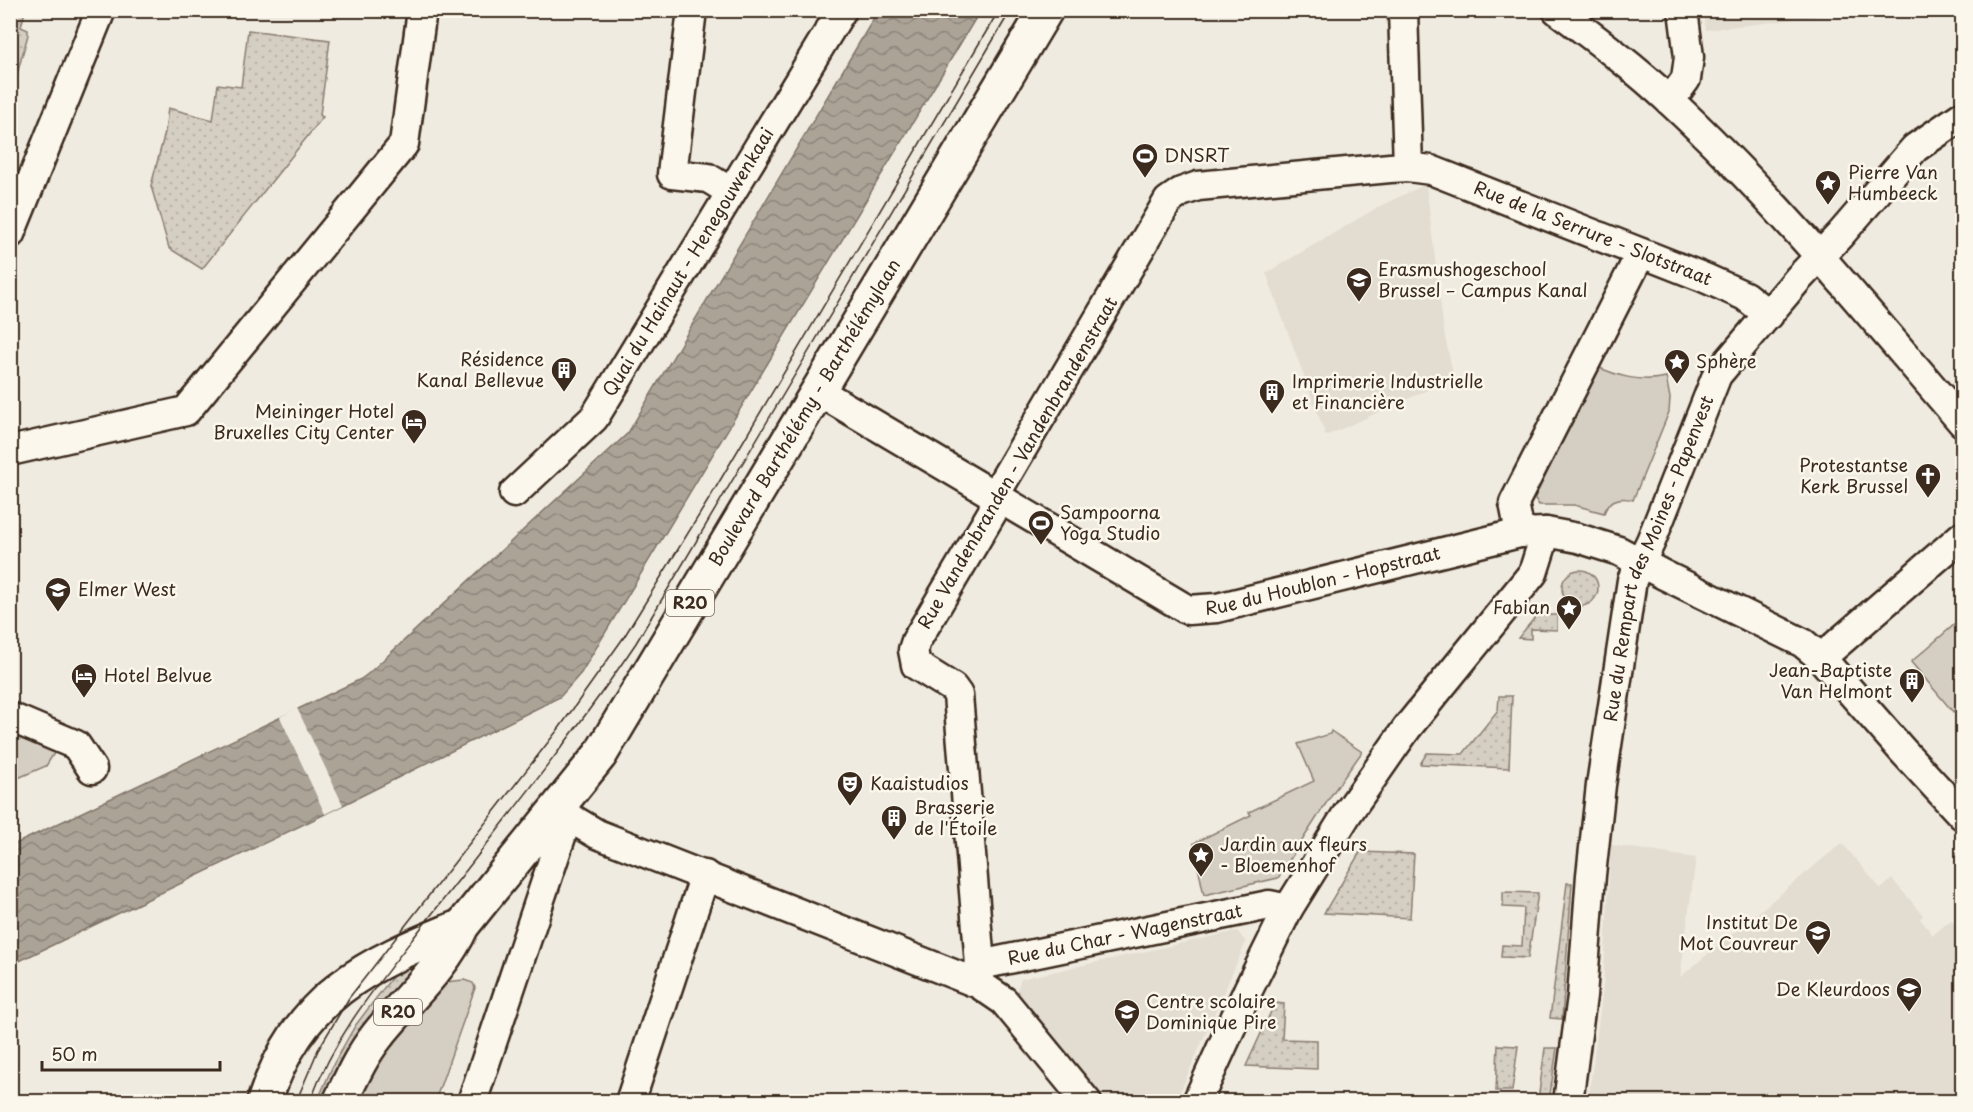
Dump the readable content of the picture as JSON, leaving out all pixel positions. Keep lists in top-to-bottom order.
{
  "streets": {
    "main road": ["Boulevard Barthélémy - Barthélémylaan", "R20"],
    "street": [
      "Rue de la Serrure - Slotstraat",
      "Quai du Hainaut - Henegouwenkaai",
      "Rue Vandenbranden - Vandenbrandenstraat",
      "Rue du Rempart des Moines - Papenvest",
      "Rue du Houblon - Hopstraat",
      "Rue du Char - Wagenstraat"
    ]
  },
  "crossings": [
    ["Rue de la Serrure - Slotstraat", "Rue Vandenbranden - Vandenbrandenstraat"],
    ["Rue de la Serrure - Slotstraat", "Rue du Rempart des Moines - Papenvest"],
    ["Boulevard Barthélémy - Barthélémylaan", "Rue du Houblon - Hopstraat"],
    ["Boulevard Barthélémy - Barthélémylaan", "R20"],
    ["Rue Vandenbranden - Vandenbrandenstraat", "Rue du Houblon - Hopstraat"],
    ["Rue Vandenbranden - Vandenbrandenstraat", "Rue du Char - Wagenstraat"],
    ["Rue du Rempart des Moines - Papenvest", "Rue du Houblon - Hopstraat"]
  ],
  "places": {
    "sports": ["DNSRT", "Sampoorna Yoga Studio"],
    "place": [
      "Pierre Van Humbeeck",
      "Sphère",
      "Fabian",
      "Jardin aux fleurs - Bloemenhof"
    ],
    "school or university": [
      "Erasmushogeschool Brussel – Campus Kanal",
      "Elmer West",
      "Institut De Mot Couvreur",
      "De Kleurdoos",
      "Centre scolaire Dominique Pire"
    ],
    "building": [
      "Résidence Kanal Bellevue",
      "Imprimerie Industrielle et Financière",
      "Jean-Baptiste Van Helmont",
      "Brasserie de l'Étoile"
    ],
    "hotel": ["Meininger Hotel Bruxelles City Center", "Hotel Belvue"],
    "church": ["Protestantse Kerk Brussel"],
    "theatre": ["Kaaistudios"]
  },
  "scale_bar": "50 m"
}
